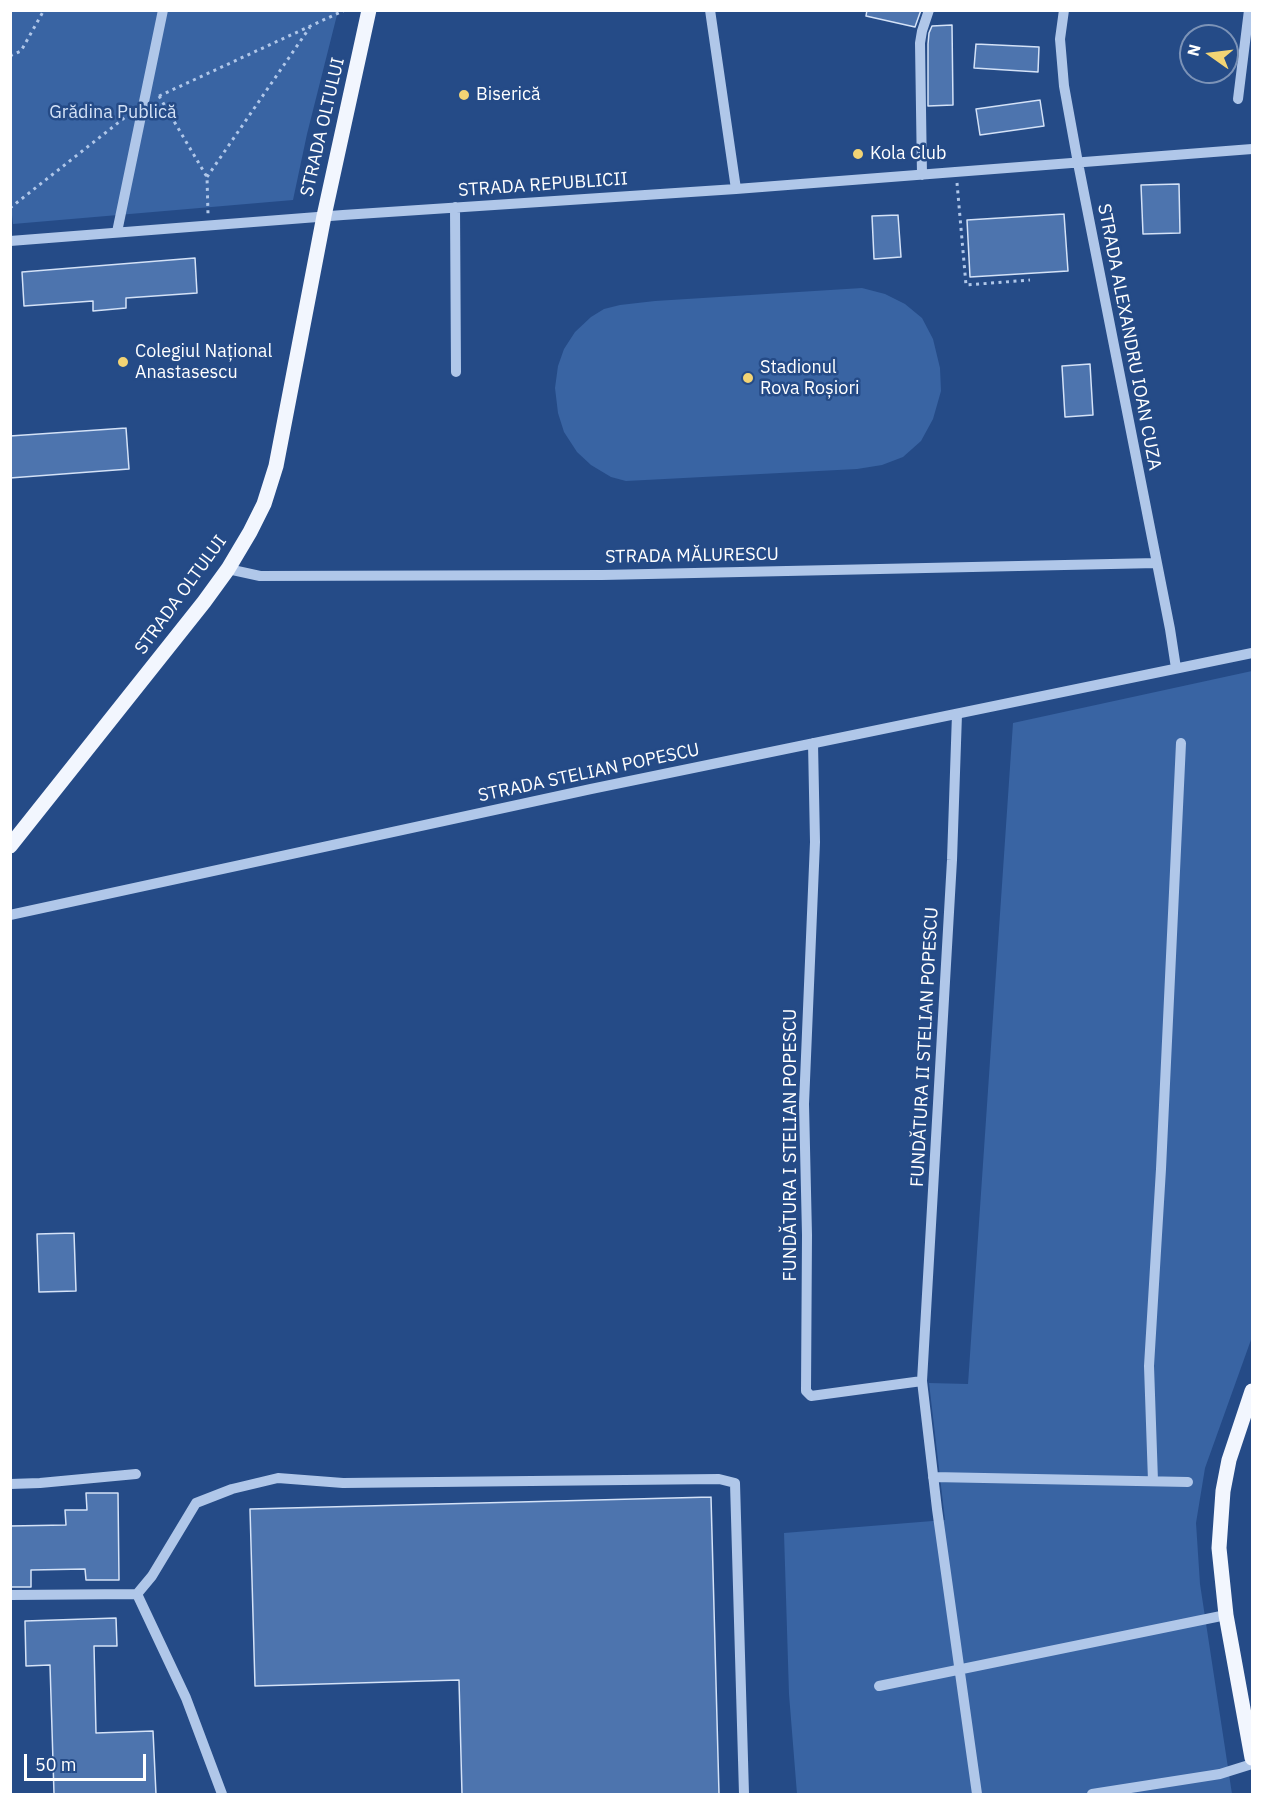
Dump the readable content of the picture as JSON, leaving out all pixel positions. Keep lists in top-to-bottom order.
{
  "streets": {
    "main road": ["STRADA OLTULUI"],
    "street": [
      "STRADA REPUBLICII",
      "STRADA ALEXANDRU IOAN CUZA",
      "STRADA MĂLURESCU",
      "STRADA STELIAN POPESCU",
      "FUNDĂTURA II STELIAN POPESCU",
      "FUNDĂTURA I STELIAN POPESCU"
    ]
  },
  "crossings": [
    ["STRADA OLTULUI", "STRADA REPUBLICII"],
    ["STRADA OLTULUI", "STRADA MĂLURESCU"],
    ["STRADA REPUBLICII", "STRADA ALEXANDRU IOAN CUZA"],
    ["STRADA ALEXANDRU IOAN CUZA", "STRADA MĂLURESCU"],
    ["STRADA ALEXANDRU IOAN CUZA", "STRADA STELIAN POPESCU"],
    ["STRADA STELIAN POPESCU", "FUNDĂTURA II STELIAN POPESCU"],
    ["STRADA STELIAN POPESCU", "FUNDĂTURA I STELIAN POPESCU"],
    ["FUNDĂTURA II STELIAN POPESCU", "FUNDĂTURA I STELIAN POPESCU"]
  ],
  "parks": ["Grădina Publică"],
  "places": [
    "Biserică",
    "Kola Club",
    "Colegiul Național Anastasescu",
    "Stadionul Rova Roșiori"
  ],
  "scale_bar": "50 m",
  "north": "left"
}
